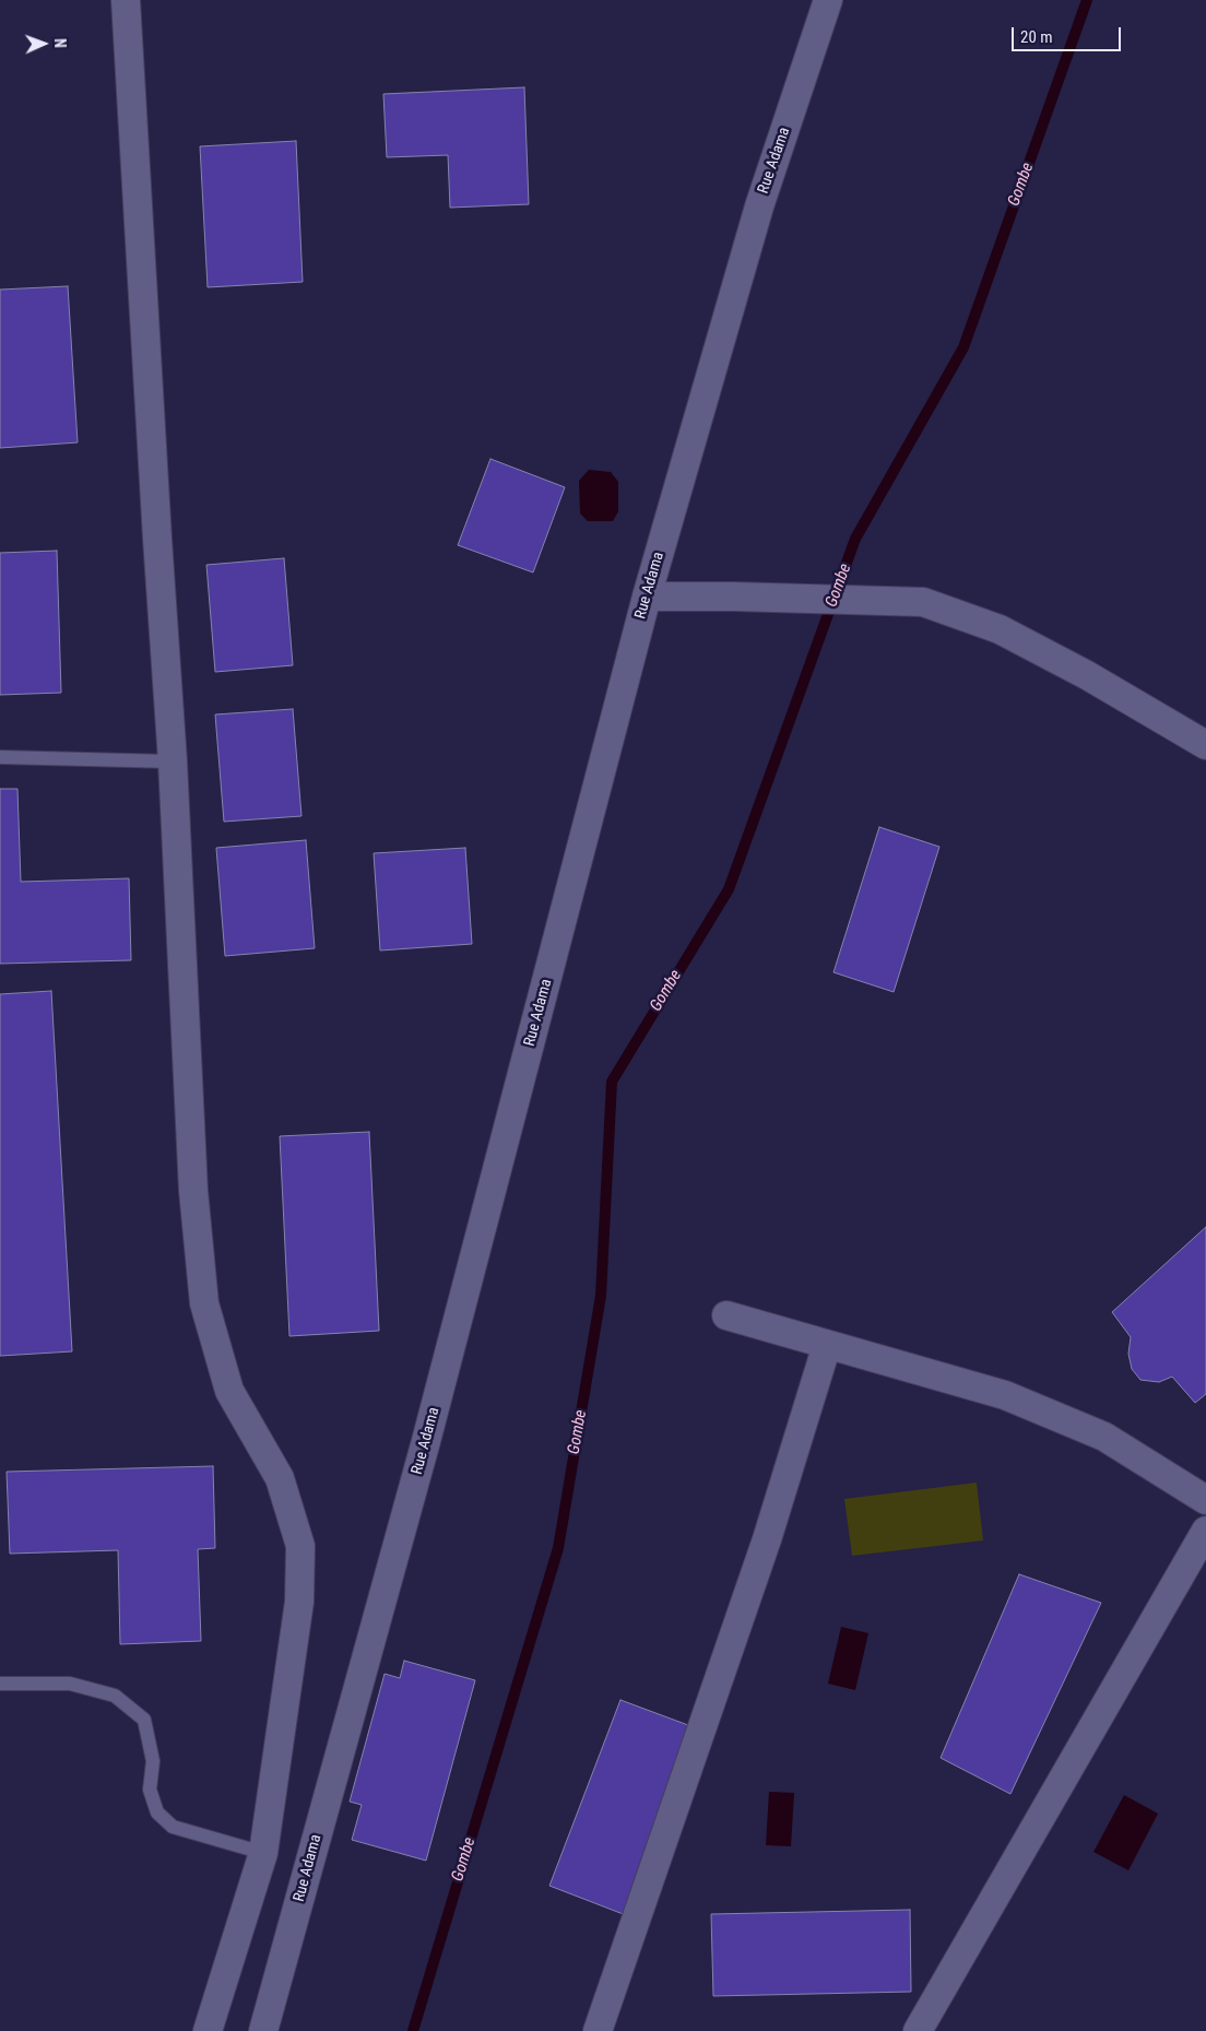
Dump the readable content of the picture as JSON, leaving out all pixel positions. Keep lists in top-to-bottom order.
{
  "streets": {
    "street": ["Rue Adama"]
  },
  "water": ["Gombe"],
  "scale_bar": "20 m",
  "north": "right"
}
